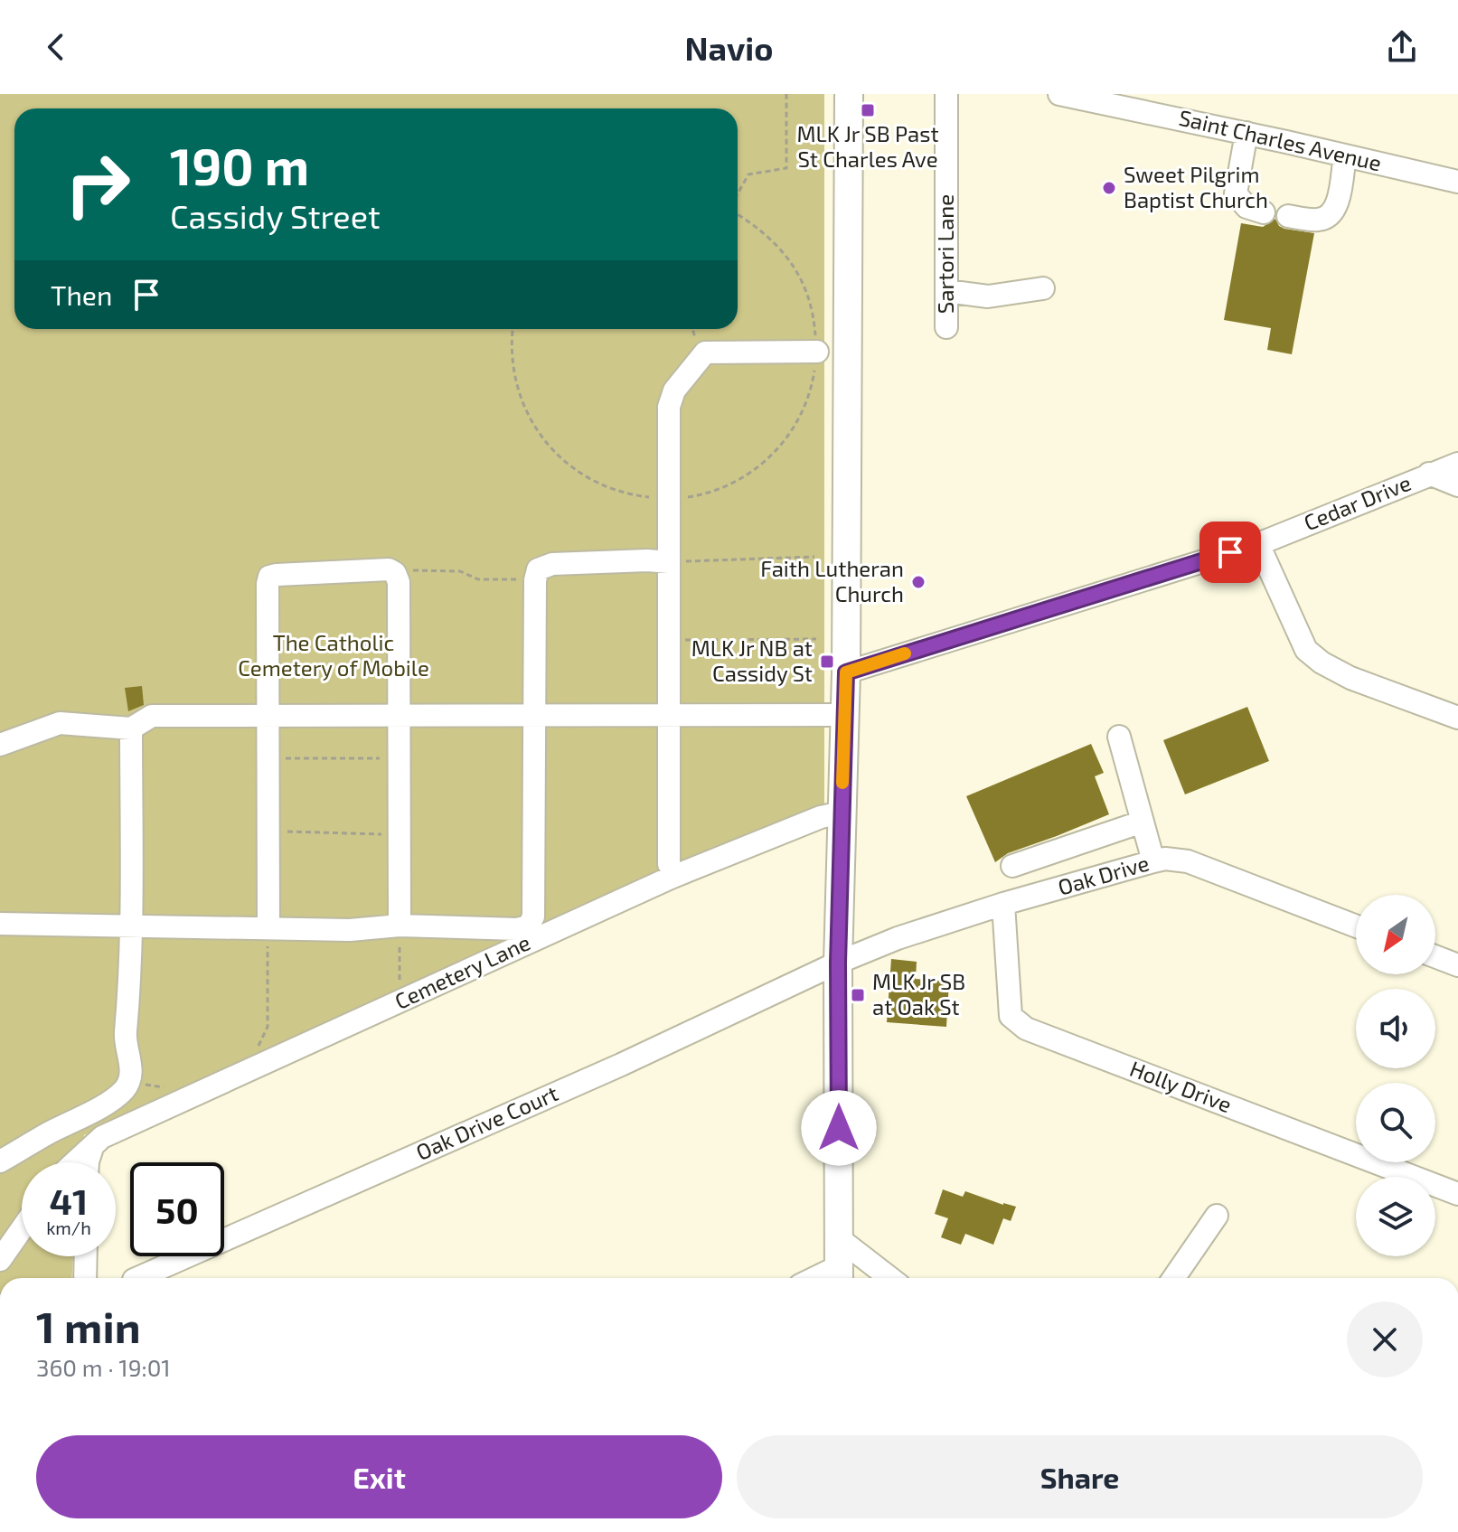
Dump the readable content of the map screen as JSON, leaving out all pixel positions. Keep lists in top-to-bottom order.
{
  "streets": {
    "street": [
      "Saint Charles Avenue",
      "Sartori Lane",
      "Cedar Drive",
      "Oak Drive",
      "Cemetery Lane",
      "Holly Drive",
      "Oak Drive Court"
    ]
  },
  "crossings": [
    ["Oak Drive", "Holly Drive"],
    ["Oak Drive", "Oak Drive Court"]
  ],
  "parks": ["The Catholic Cemetery of Mobile"],
  "places": {
    "transit": ["MLK Jr SB Past St Charles Ave", "MLK Jr NB at Cassidy St", "MLK Jr SB at Oak St"],
    "other": ["Sweet Pilgrim Baptist Church", "Faith Lutheran Church"]
  },
  "north": "bottom left",
  "page": {
    "header": "Navio",
    "turn": ["190 m", "Cassidy Street"],
    "then": "Then",
    "speed": "41 km/h",
    "limit": "50",
    "heading": ["1 min", "360 m · 19:01"],
    "buttons": ["Exit", "Share"]
  }
}
